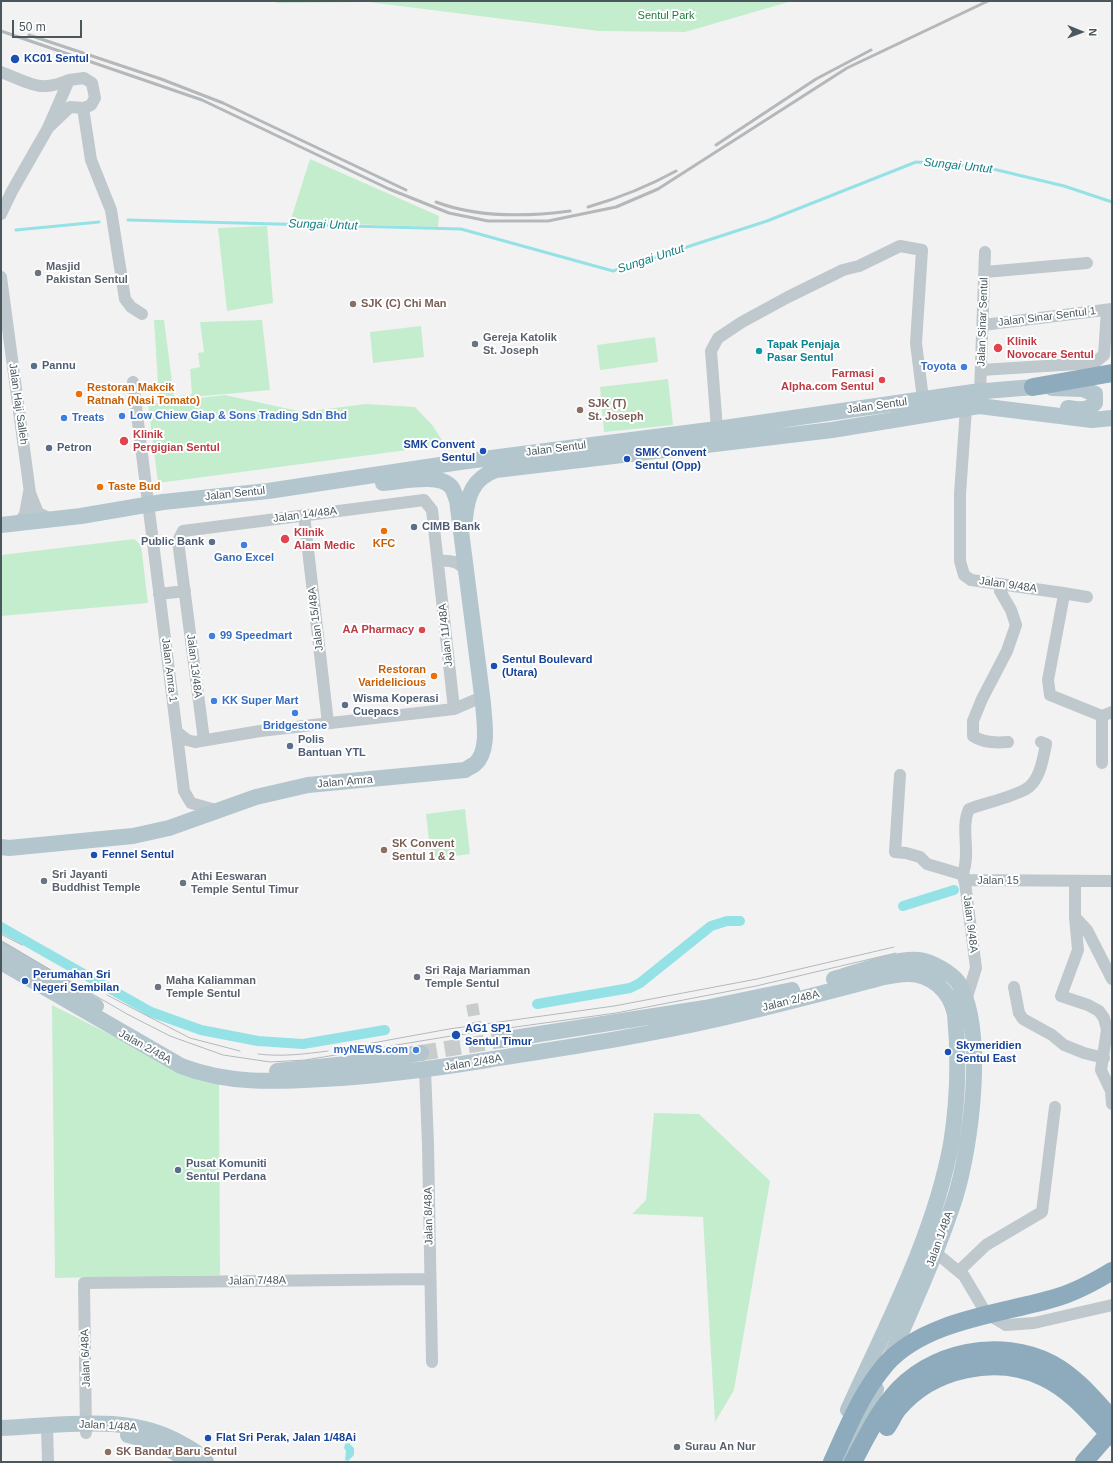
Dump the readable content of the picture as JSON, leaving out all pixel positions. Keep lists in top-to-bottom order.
{
  "streets": {
    "main road": [
      "Jalan Sentul",
      "Jalan Amra",
      "Jalan 2/48A",
      "Jalan 1/48A"
    ],
    "street": [
      "Jalan Sinar Sentul 1",
      "Jalan Sinar Sentul",
      "Jalan Haji Salleh",
      "Jalan 14/48A",
      "Jalan 9/48A",
      "Jalan 15/48A",
      "Jalan 11/48A",
      "Jalan 13/48A",
      "Jalan Amra 1",
      "Jalan 15",
      "Jalan 8/48A",
      "Jalan 7/48A",
      "Jalan 6/48A"
    ]
  },
  "crossings": [
    ["Jalan Sinar Sentul 1", "Jalan Sinar Sentul"],
    ["Jalan Sinar Sentul", "Jalan Sentul"],
    ["Jalan Sinar Sentul", "Jalan 9/48A"],
    ["Jalan Haji Salleh", "Jalan Sentul"],
    ["Jalan Sentul", "Jalan 9/48A"],
    ["Jalan Sentul", "Jalan Amra 1"],
    ["Jalan Sentul", "Jalan Amra"],
    ["Jalan 14/48A", "Jalan 15/48A"],
    ["Jalan 14/48A", "Jalan 11/48A"],
    ["Jalan 14/48A", "Jalan 13/48A"],
    ["Jalan 9/48A", "Jalan 15"],
    ["Jalan 9/48A", "Jalan 2/48A"],
    ["Jalan 9/48A", "Jalan 1/48A"],
    ["Jalan Amra 1", "Jalan Amra"],
    ["Jalan 2/48A", "Jalan 8/48A"],
    ["Jalan 2/48A", "Jalan 1/48A"],
    ["Jalan 8/48A", "Jalan 7/48A"],
    ["Jalan 1/48A", "Jalan 6/48A"],
    ["Jalan 7/48A", "Jalan 6/48A"]
  ],
  "water": ["Sungai Untut"],
  "parks": ["Sentul Park"],
  "places": [
    "KC01 Sentul",
    "Masjid Pakistan Sentul",
    "SJK (C) Chi Man",
    "Gereja Katolik St. Joseph",
    "Klinik Novocare Sentul",
    "Tapak Penjaja Pasar Sentul",
    "Pannu",
    "Toyota",
    "Farmasi Alpha.com Sentul",
    "Restoran Makcik Ratnah (Nasi Tomato)",
    "SJK (T) St. Joseph",
    "Low Chiew Giap & Sons Trading Sdn Bhd",
    "Treats",
    "Klinik Pergigian Sentul",
    "Petron",
    "SMK Convent Sentul",
    "SMK Convent Sentul (Opp)",
    "Taste Bud",
    "CIMB Bank",
    "KFC",
    "Klinik Alam Medic",
    "Public Bank",
    "Gano Excel",
    "AA Pharmacy",
    "99 Speedmart",
    "Sentul Boulevard (Utara)",
    "Restoran Varidelicious",
    "KK Super Mart",
    "Wisma Koperasi Cuepacs",
    "Bridgestone",
    "Polis Bantuan YTL",
    "SK Convent Sentul 1 & 2",
    "Fennel Sentul",
    "Sri Jayanti Buddhist Temple",
    "Athi Eeswaran Temple Sentul Timur",
    "Sri Raja Mariamman Temple Sentul",
    "Perumahan Sri Negeri Sembilan",
    "Maha Kaliamman Temple Sentul",
    "AG1 SP1 Sentul Timur",
    "myNEWS.com",
    "Skymeridien Sentul East",
    "Pusat Komuniti Sentul Perdana",
    "Flat Sri Perak, Jalan 1/48Ai",
    "Surau An Nur",
    "SK Bandar Baru Sentul"
  ],
  "scale_bar": "50 m",
  "north": "right"
}
